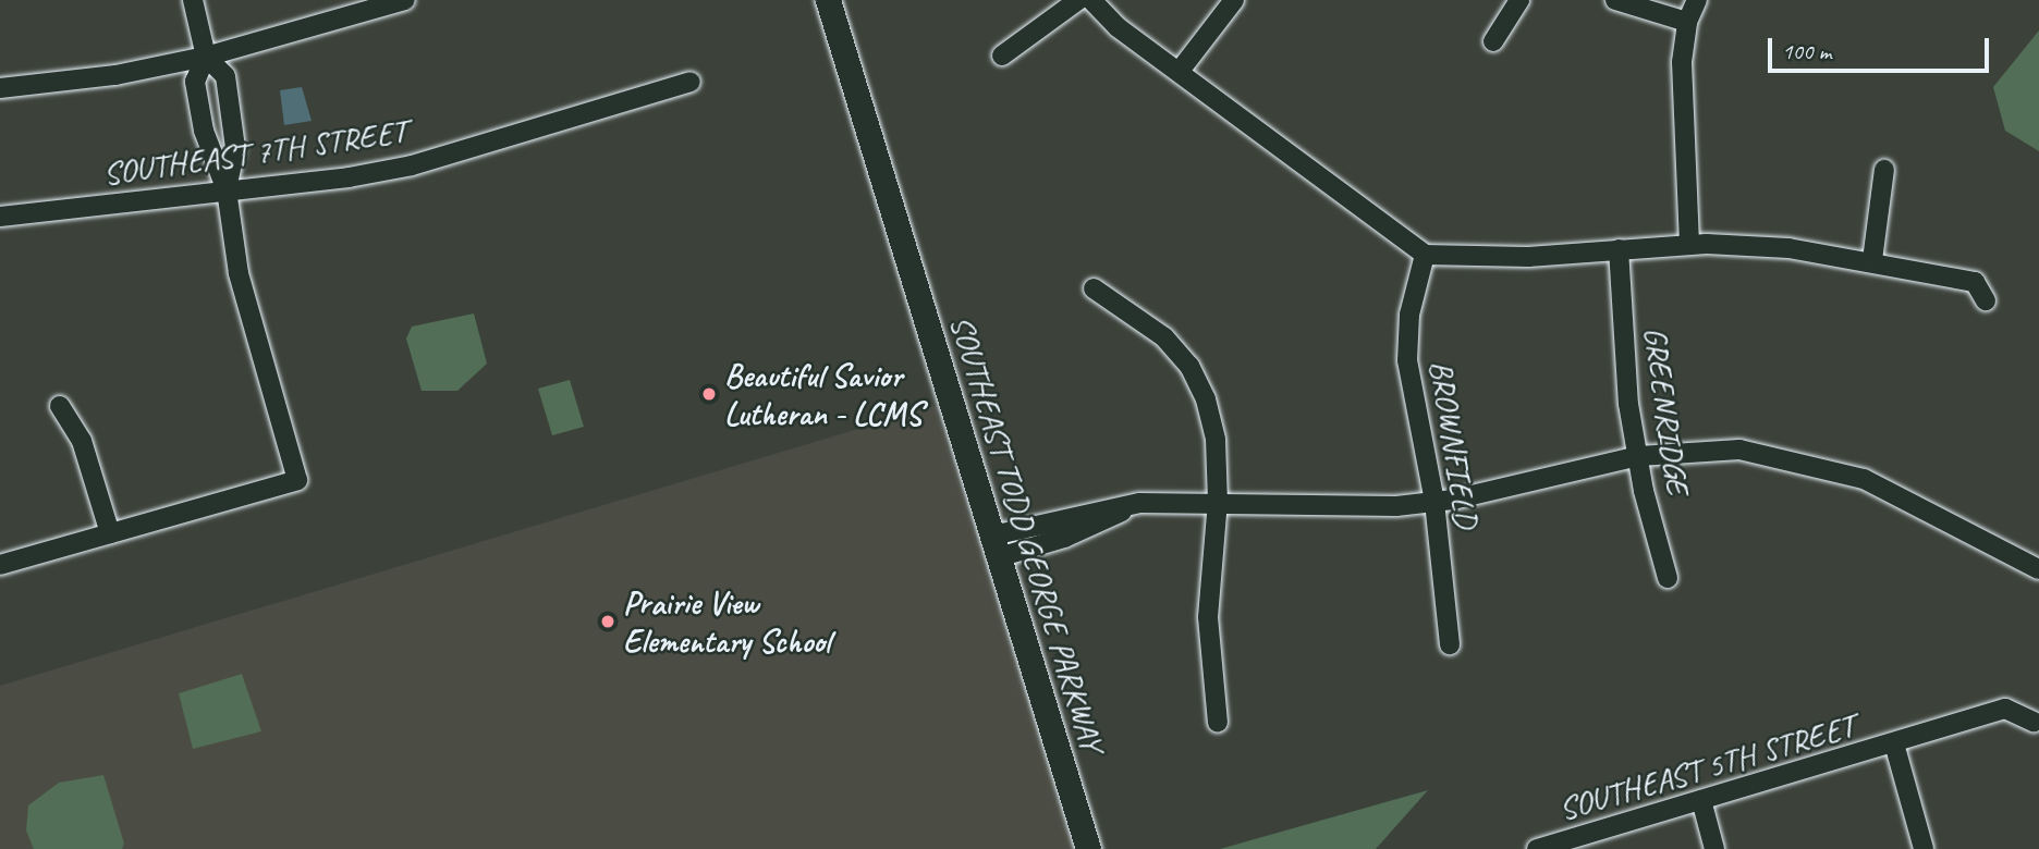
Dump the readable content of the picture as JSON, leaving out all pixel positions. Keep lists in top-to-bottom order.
{
  "streets": {
    "main road": ["SOUTHEAST TODD GEORGE PARKWAY"],
    "street": [
      "SOUTHEAST 7TH STREET",
      "GREENRIDGE",
      "BROWNFIELD",
      "SOUTHEAST 5TH STREET"
    ]
  },
  "places": ["Beautiful Savior Lutheran - LCMS", "Prairie View Elementary School"],
  "scale_bar": "100 m"
}
